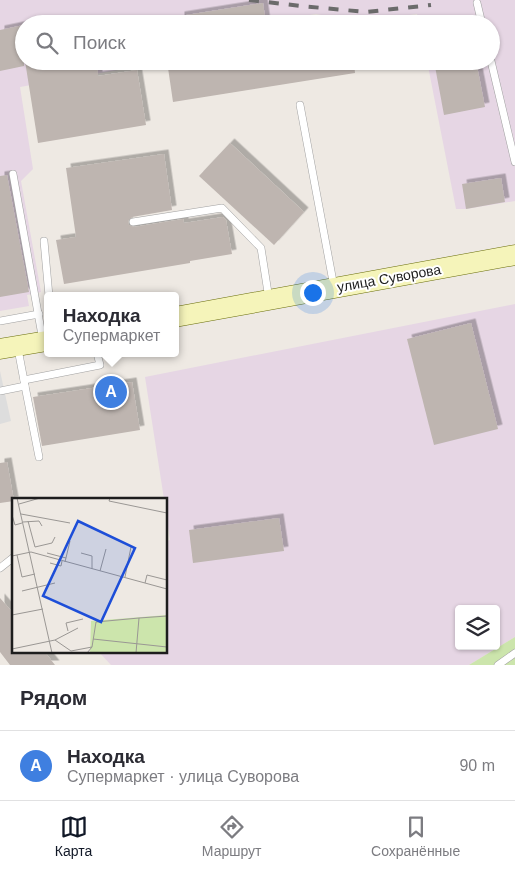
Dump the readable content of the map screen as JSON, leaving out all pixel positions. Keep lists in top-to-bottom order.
{
  "streets": {
    "street": ["улица Суворова"]
  },
  "page": {
    "search": "Поиск",
    "popup": ["Находка", "Супермаркет"],
    "pins": "A",
    "heading": "Рядом",
    "list": [
      {
        "mark": "A",
        "name": "Находка",
        "note": "Супермаркет · улица Суворова",
        "value": "90 m"
      }
    ],
    "nav": ["Карта", "Маршрут", "Сохранённые"]
  }
}
